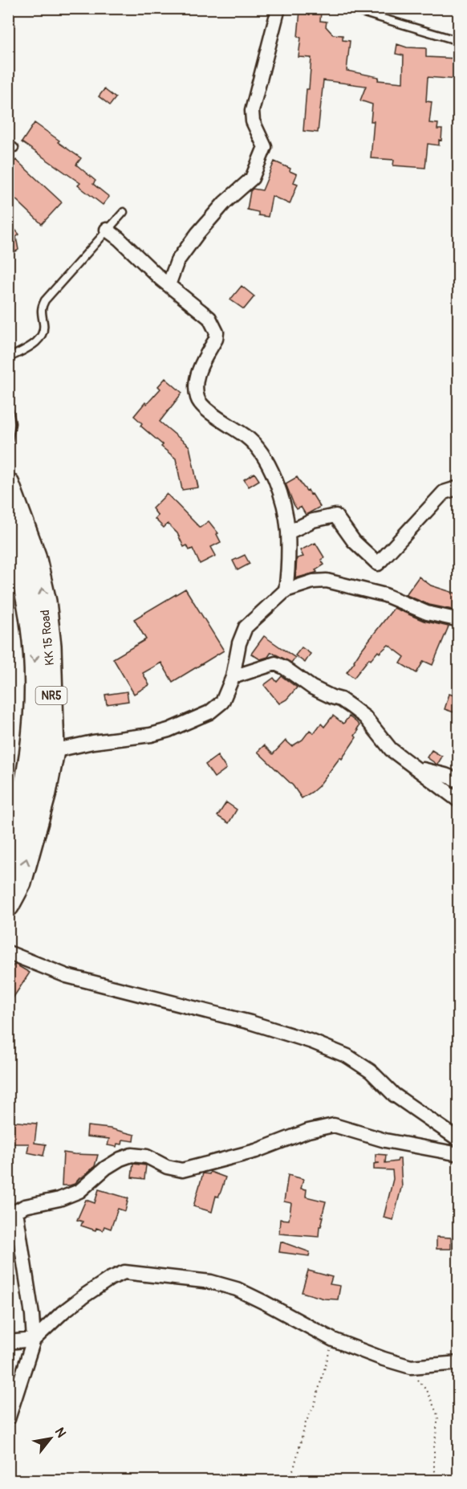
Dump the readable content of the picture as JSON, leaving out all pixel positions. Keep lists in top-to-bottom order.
{
  "streets": {
    "highway": ["KK 15 Road", "NR5"]
  },
  "north": "top right"
}
